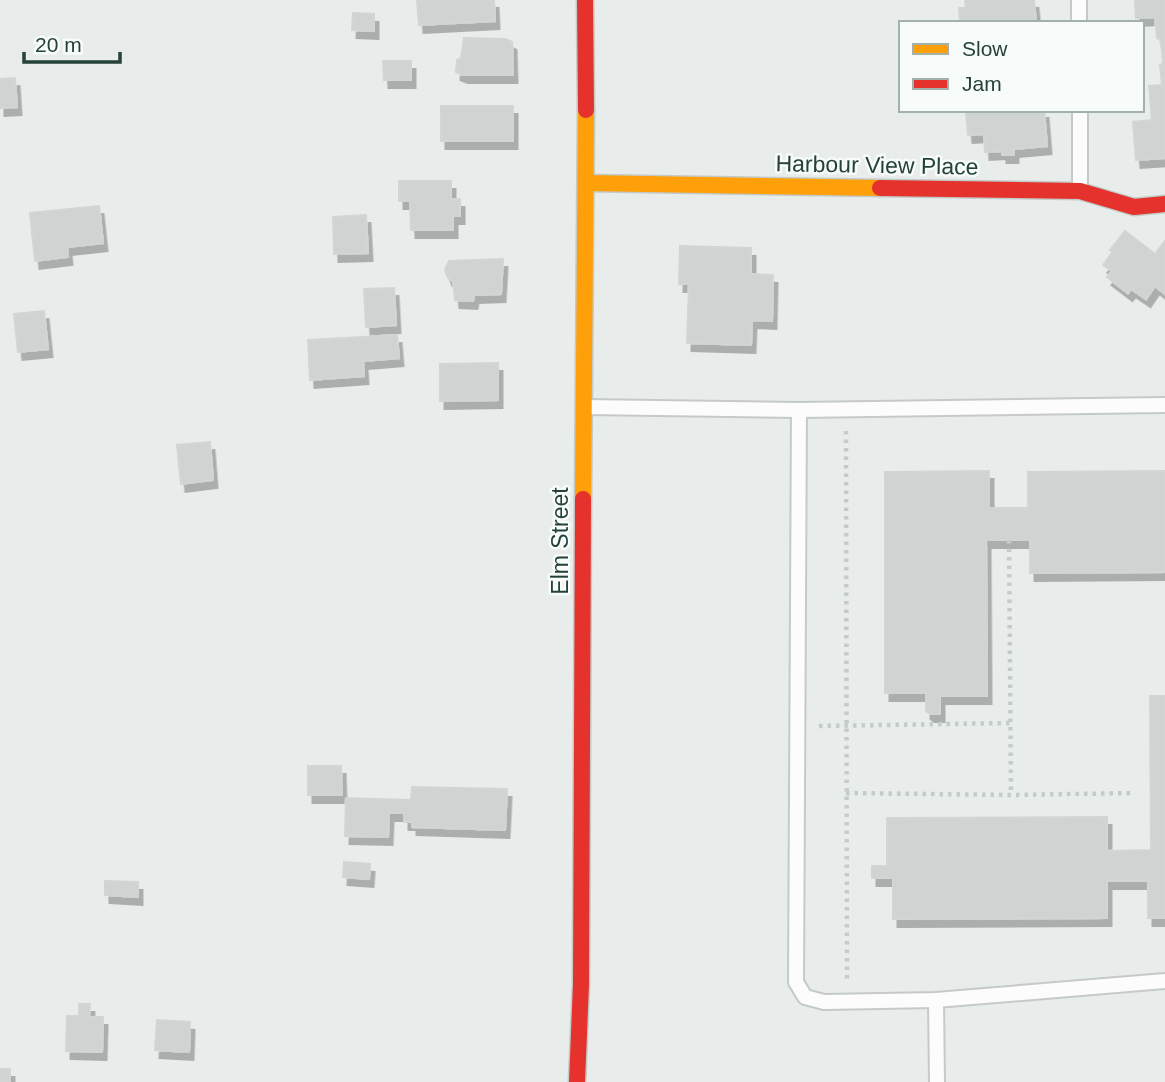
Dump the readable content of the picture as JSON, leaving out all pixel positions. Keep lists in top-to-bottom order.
{
  "streets": {
    "street": ["Harbour View Place", "Elm Street"]
  },
  "crossings": [
    ["Harbour View Place", "Elm Street"]
  ],
  "legend": ["Slow", "Jam"],
  "scale_bar": "20 m"
}
